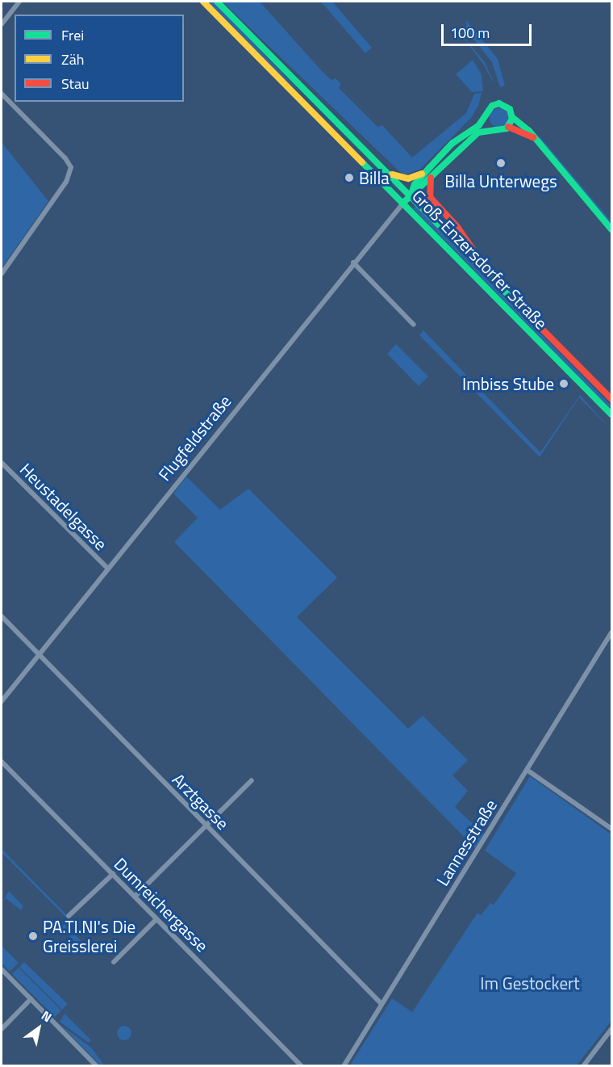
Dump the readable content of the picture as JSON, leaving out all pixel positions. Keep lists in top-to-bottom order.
{
  "streets": {
    "main road": ["Groß-Enzersdorfer Straße", "Flugfeldstraße"],
    "street": [
      "Heustadelgasse",
      "Arztgasse",
      "Lannesstraße",
      "Dumreichergasse"
    ]
  },
  "crossings": [
    ["Groß-Enzersdorfer Straße", "Flugfeldstraße"],
    ["Flugfeldstraße", "Heustadelgasse"],
    ["Flugfeldstraße", "Arztgasse"],
    ["Arztgasse", "Lannesstraße"]
  ],
  "parks": ["Im Gestockert"],
  "places": [
    "Billa Unterwegs",
    "Billa",
    "Imbiss Stube",
    "PA.TI.NI's Die Greisslerei"
  ],
  "legend": ["Frei", "Zäh", "Stau"],
  "scale_bar": "100 m",
  "north": "top right"
}
